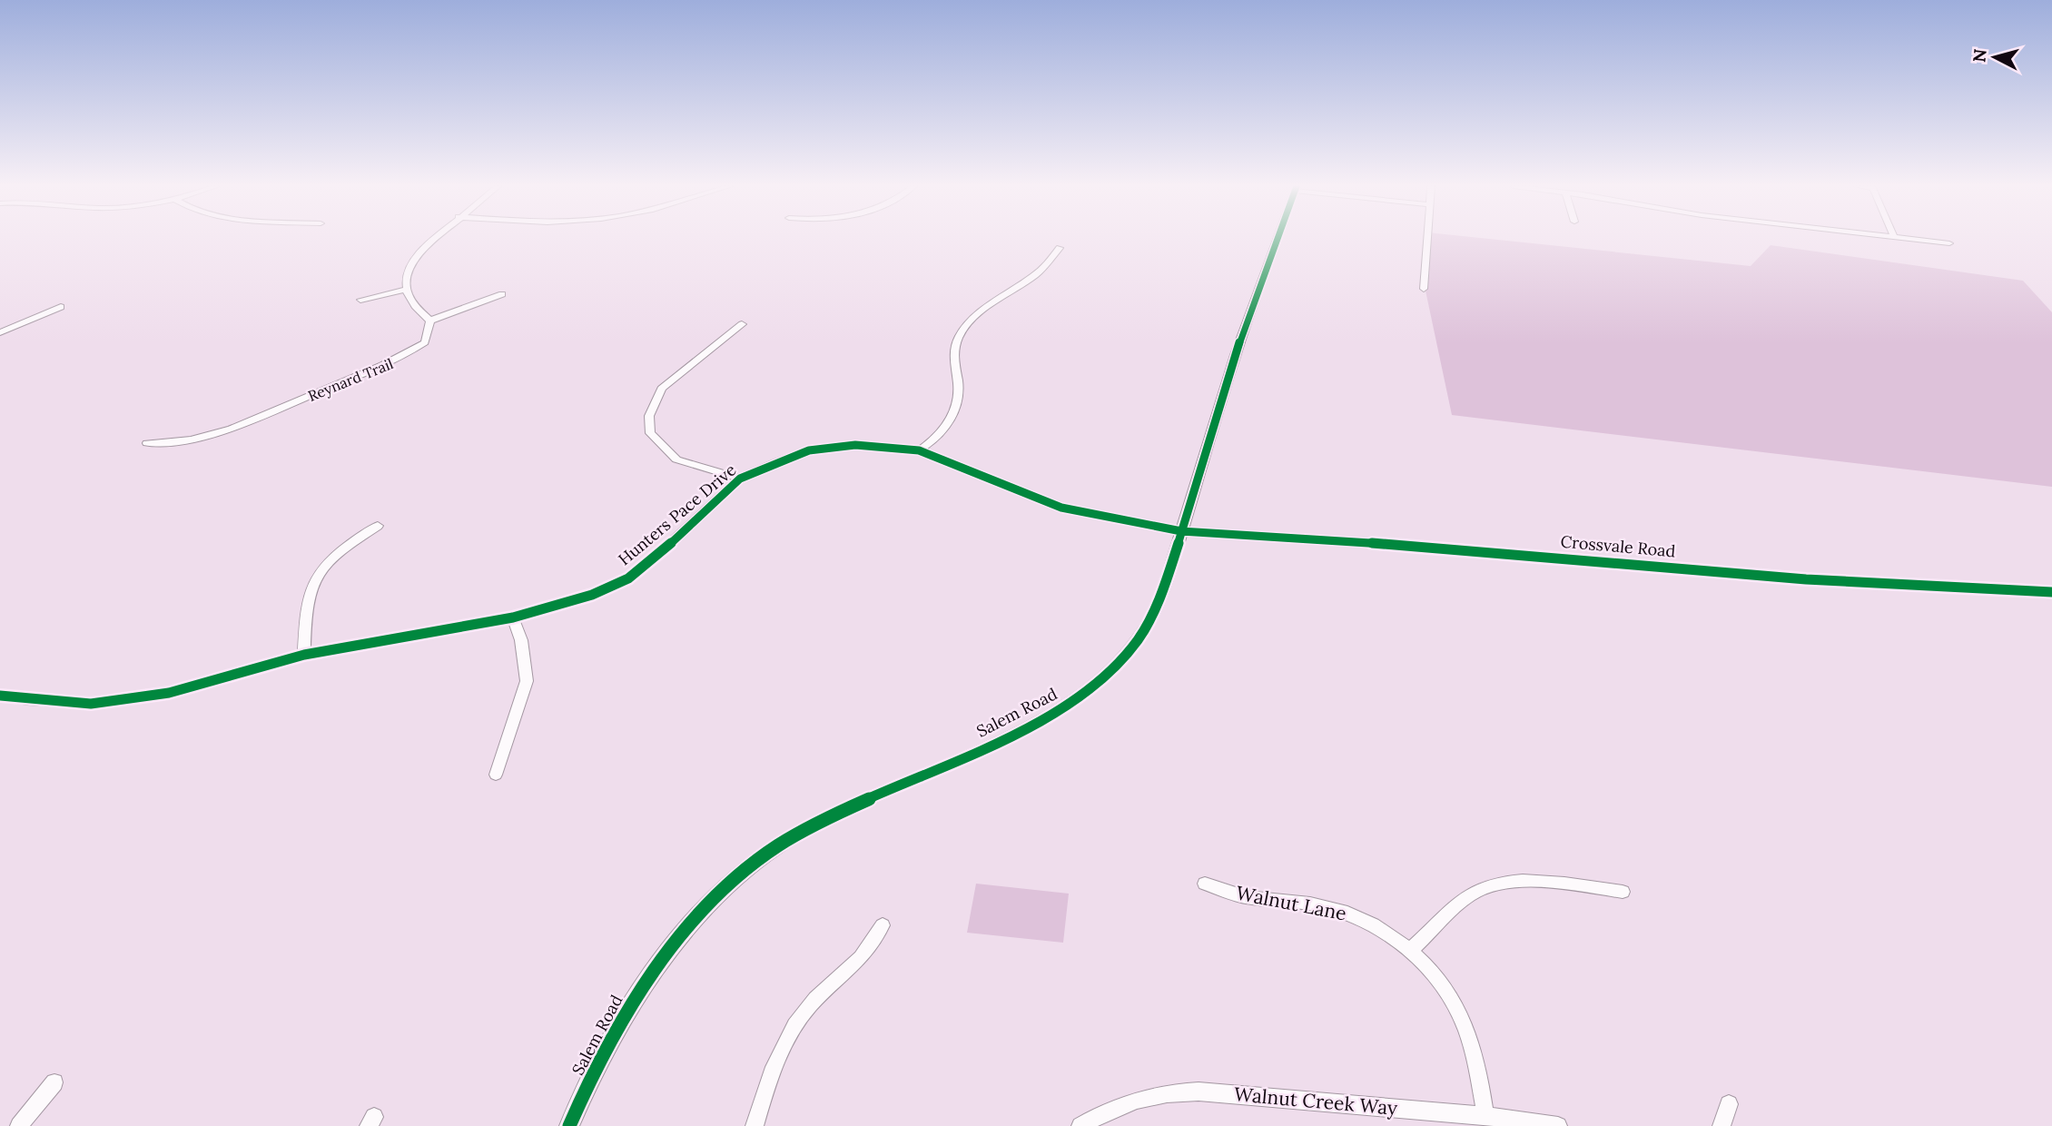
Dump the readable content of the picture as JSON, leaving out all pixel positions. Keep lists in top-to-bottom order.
{
  "streets": {
    "street": [
      "Reynard Trail",
      "Hunters Pace Drive",
      "Crossvale Road",
      "Salem Road",
      "Walnut Lane",
      "Walnut Creek Way"
    ]
  },
  "crossings": [
    ["Hunters Pace Drive", "Crossvale Road"],
    ["Hunters Pace Drive", "Salem Road"],
    ["Crossvale Road", "Salem Road"],
    ["Walnut Lane", "Walnut Creek Way"]
  ],
  "north": "left"
}
